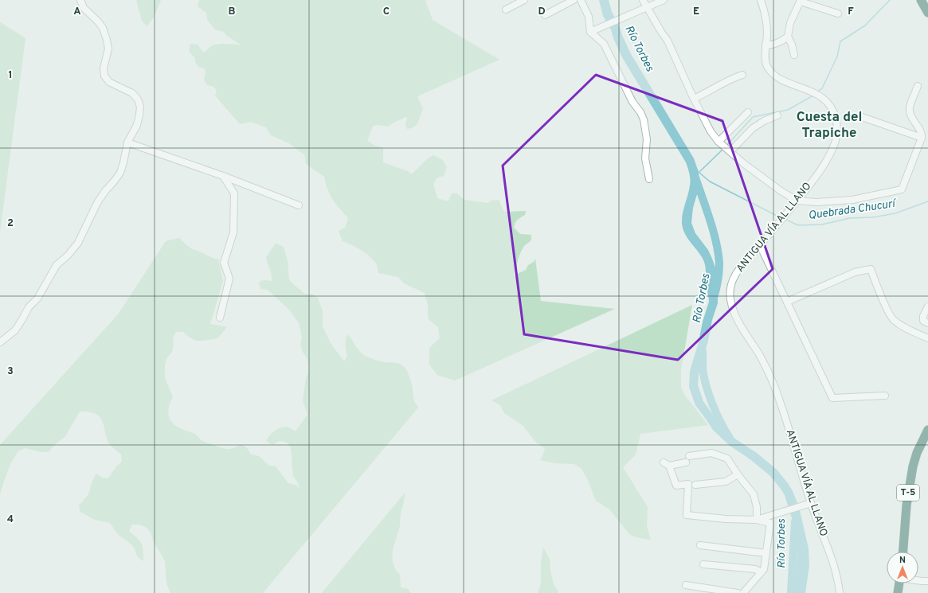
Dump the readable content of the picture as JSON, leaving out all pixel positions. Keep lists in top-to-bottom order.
{
  "streets": {
    "highway": ["T-5"],
    "street": ["ANTIGUA VÍA AL LLANO"]
  },
  "districts": ["Cuesta del Trapiche"],
  "water": ["Río Torbes", "Quebrada Chucurí"],
  "north": "top",
  "grid": {
    "columns": [
      "A",
      "B",
      "C",
      "D",
      "E",
      "F"
    ],
    "rows": [
      "1",
      "2",
      "3",
      "4"
    ]
  }
}
